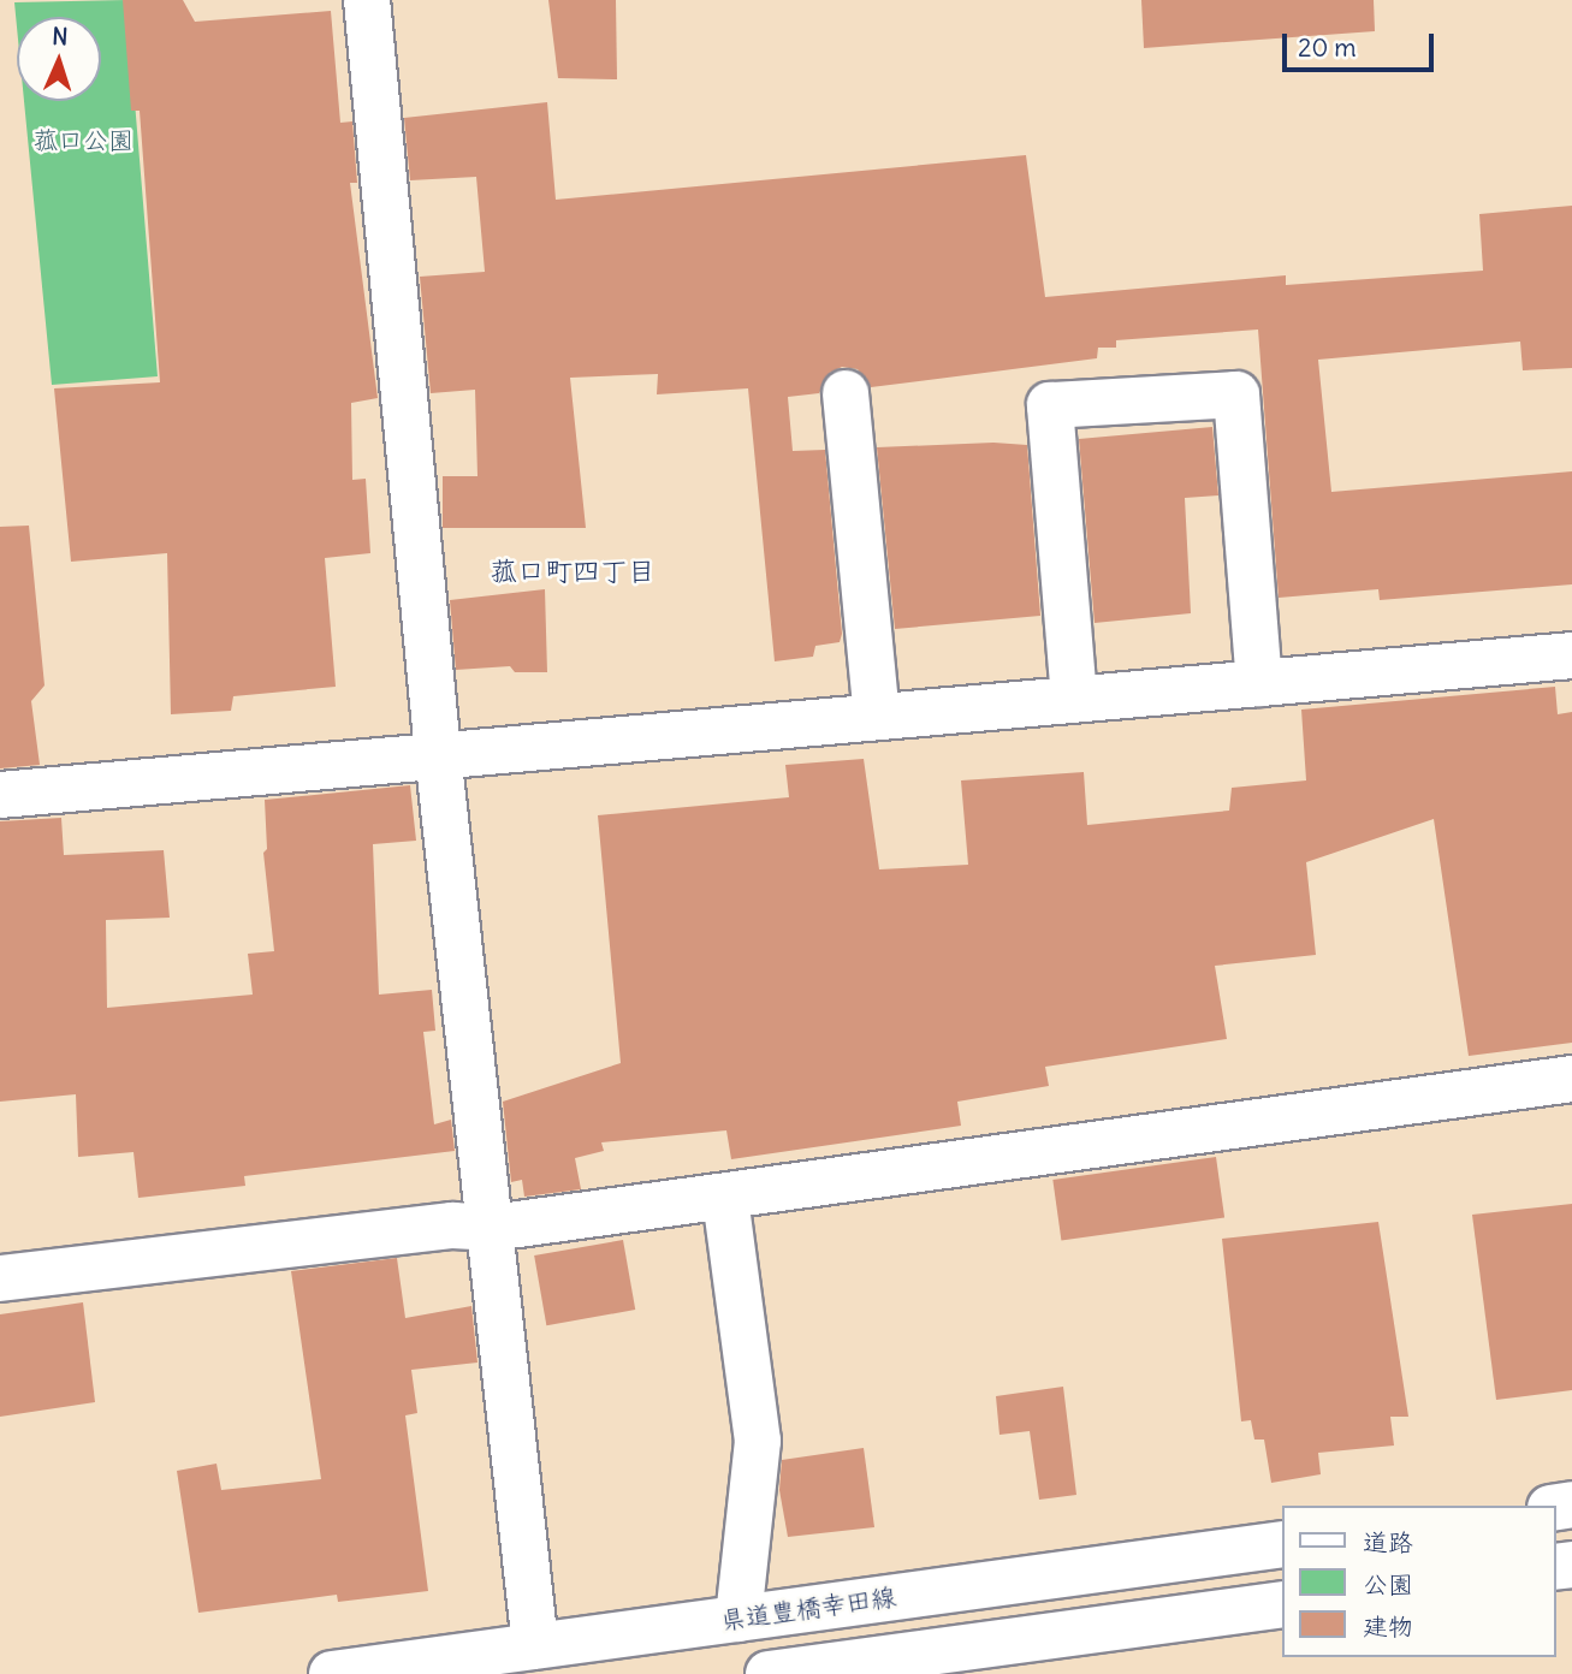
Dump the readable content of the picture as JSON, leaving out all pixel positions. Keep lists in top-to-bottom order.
{
  "streets": {
    "street": ["県道豊橋幸田線"]
  },
  "districts": ["菰口町四丁目"],
  "parks": ["菰口公園"],
  "legend": ["道路", "公園", "建物"],
  "scale_bar": "20 m",
  "north": "top"
}
